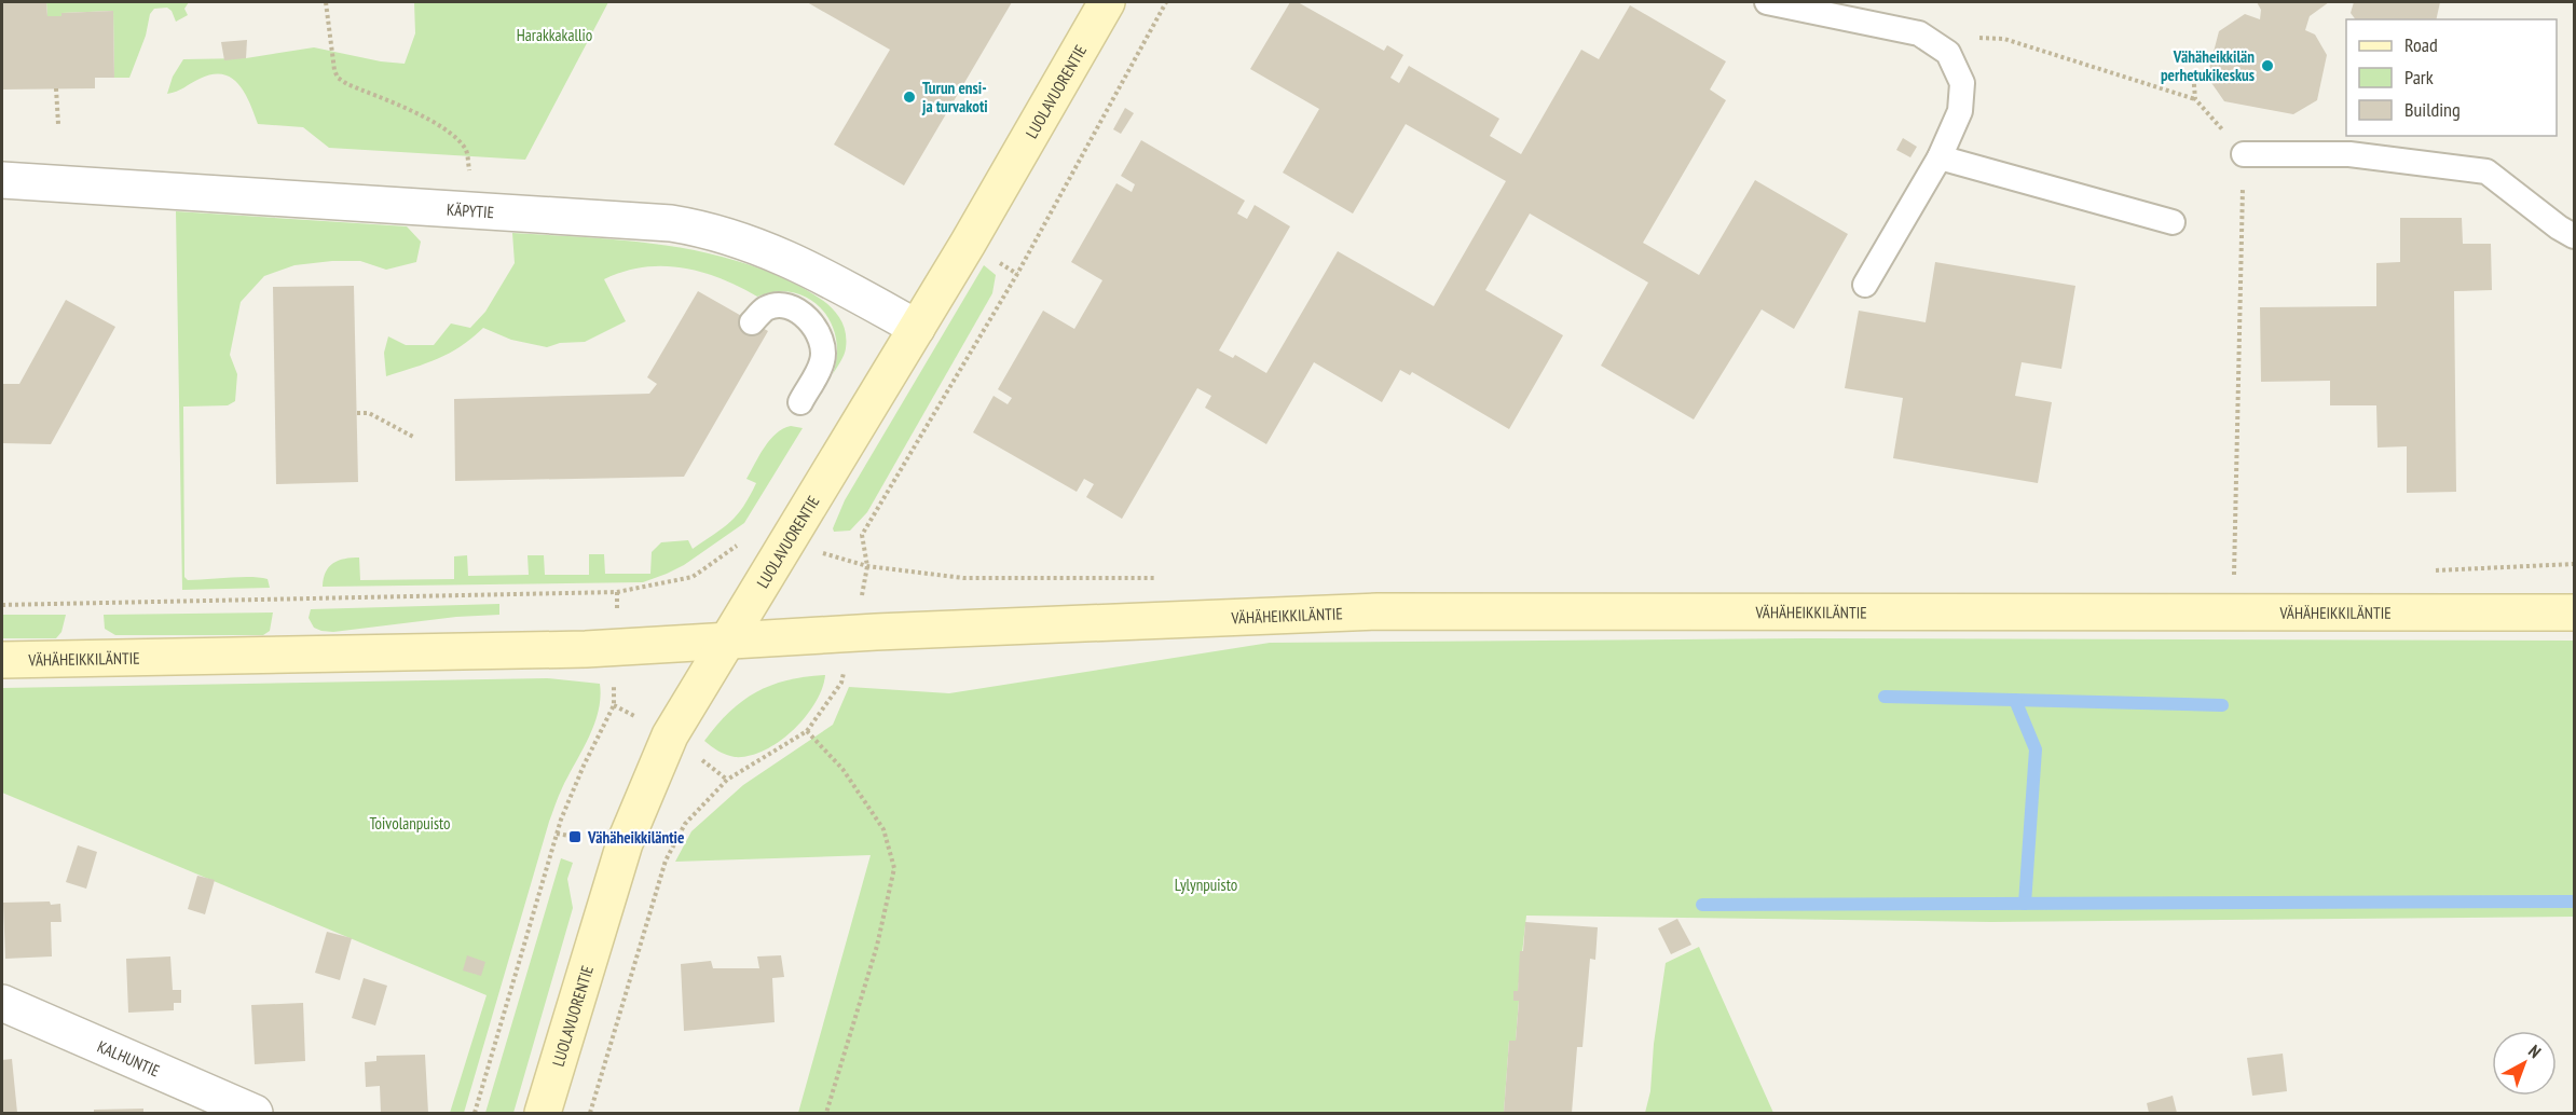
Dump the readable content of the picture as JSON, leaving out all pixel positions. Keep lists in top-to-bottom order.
{
  "streets": {
    "street": [
      "LUOLAVUORENTIE",
      "KÄPYTIE",
      "VÄHÄHEIKKILÄNTIE",
      "KALHUNTIE"
    ]
  },
  "crossings": [
    ["LUOLAVUORENTIE", "KÄPYTIE"],
    ["LUOLAVUORENTIE", "VÄHÄHEIKKILÄNTIE"]
  ],
  "parks": ["Harakkakallio", "Toivolanpuisto", "Lylynpuisto"],
  "places": {
    "other": ["Vähäheikkilän perhetukikeskus", "Turun ensi- ja turvakoti"],
    "transit": ["Vähäheikkiläntie"]
  },
  "legend": ["Road", "Park", "Building"],
  "north": "top right"
}
